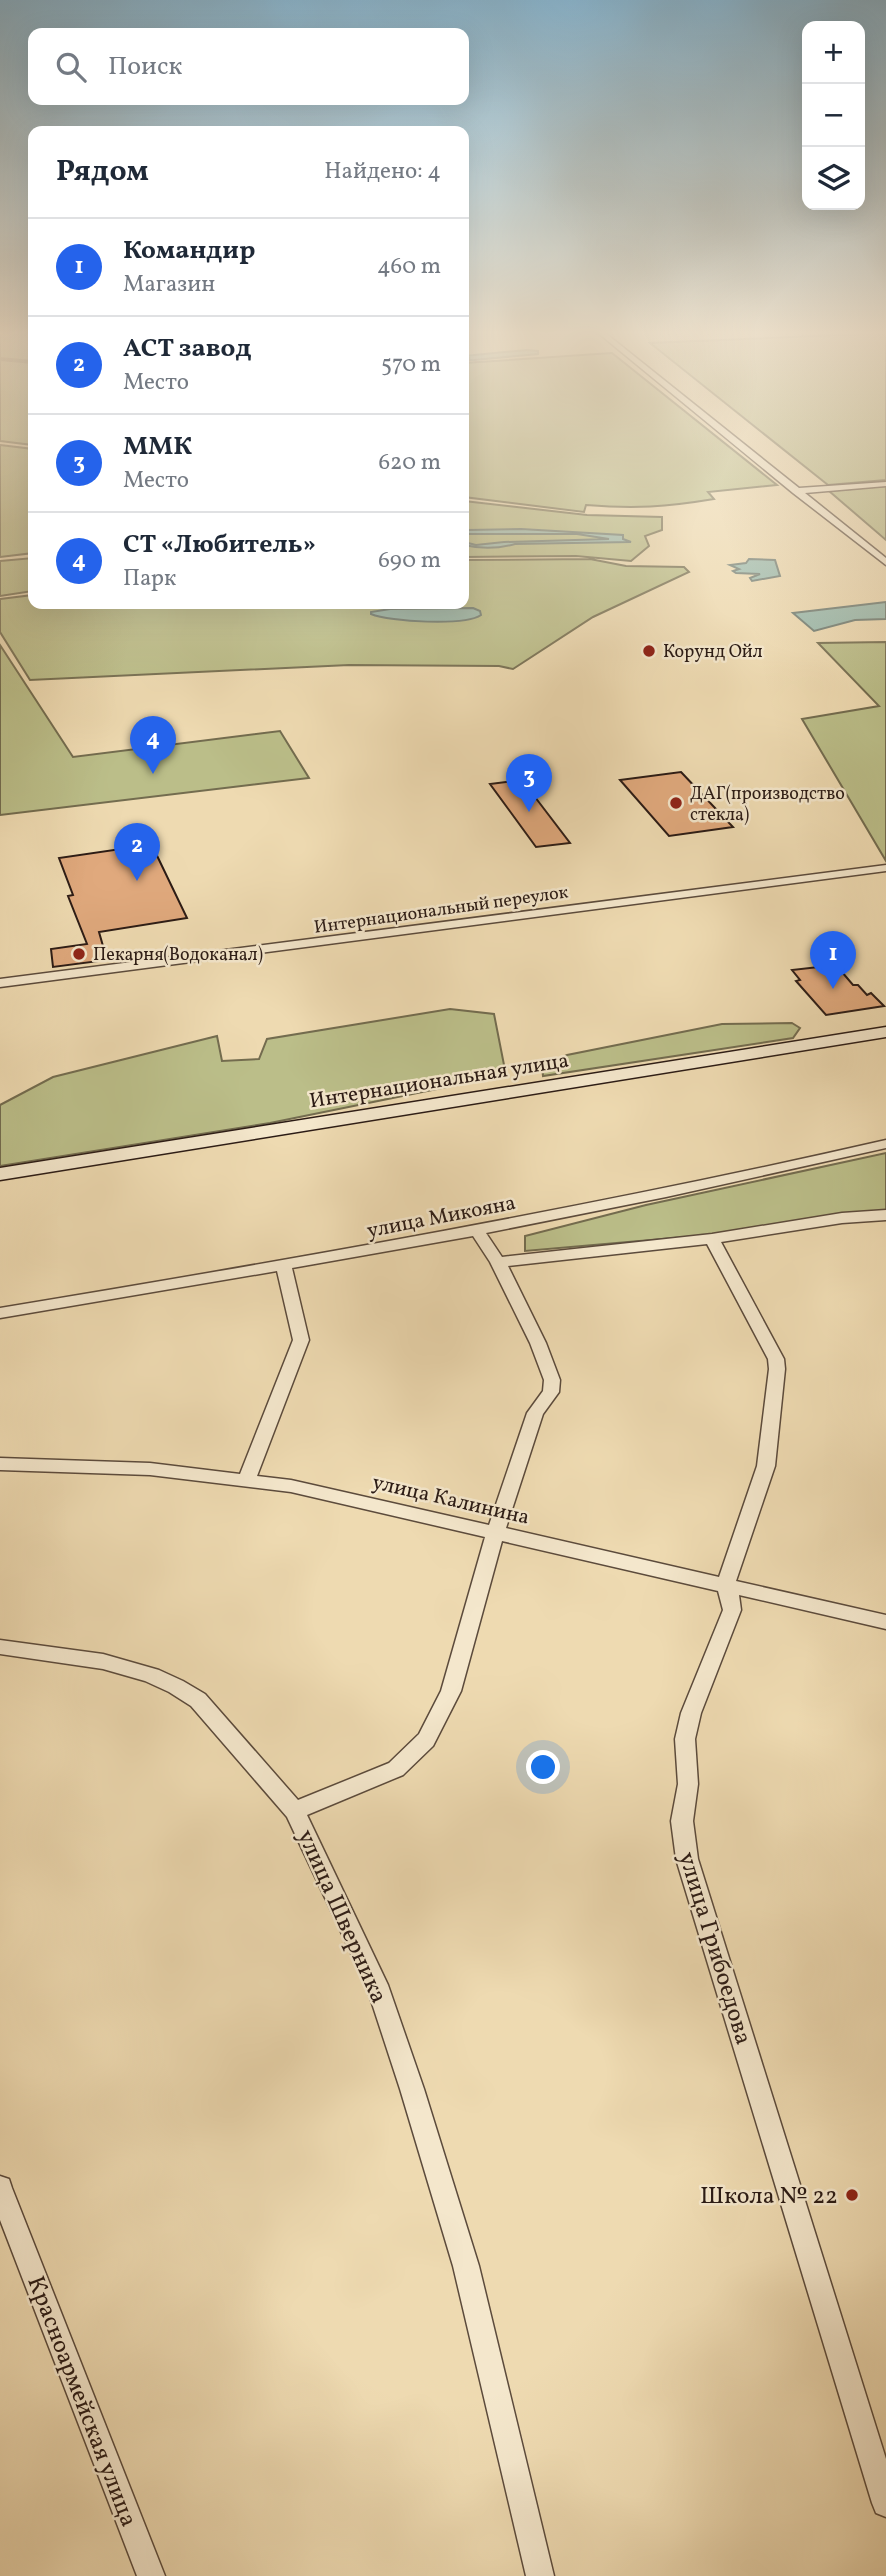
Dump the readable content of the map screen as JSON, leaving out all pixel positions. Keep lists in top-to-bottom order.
{
  "streets": {
    "main road": ["Интернациональная улица"],
    "street": [
      "Интернациональный переулок",
      "улица Микояна",
      "улица Калинина",
      "улица Шверника",
      "улица Грибоедова",
      "Красноармейская улица"
    ]
  },
  "crossings": [
    ["улица Микояна", "улица Шверника"],
    ["улица Калинина", "улица Шверника"],
    ["улица Калинина", "улица Грибоедова"]
  ],
  "places": [
    "Корунд Ойл",
    "ДАГ(производство стекла)",
    "Пекарня(Водоканал)",
    "Школа № 22"
  ],
  "page": {
    "map_buttons": ["+", "−"],
    "search": "Поиск",
    "heading": ["Рядом", "Найдено: 4"],
    "list": [
      {
        "mark": "1",
        "name": "Командир",
        "note": "Магазин",
        "value": "460 m"
      },
      {
        "mark": "2",
        "name": "АСТ завод",
        "note": "Место",
        "value": "570 m"
      },
      {
        "mark": "3",
        "name": "ММК",
        "note": "Место",
        "value": "620 m"
      },
      {
        "mark": "4",
        "name": "СТ «Любитель»",
        "note": "Парк",
        "value": "690 m"
      }
    ],
    "pins": [
      "4",
      "3",
      "2",
      "1"
    ]
  }
}
